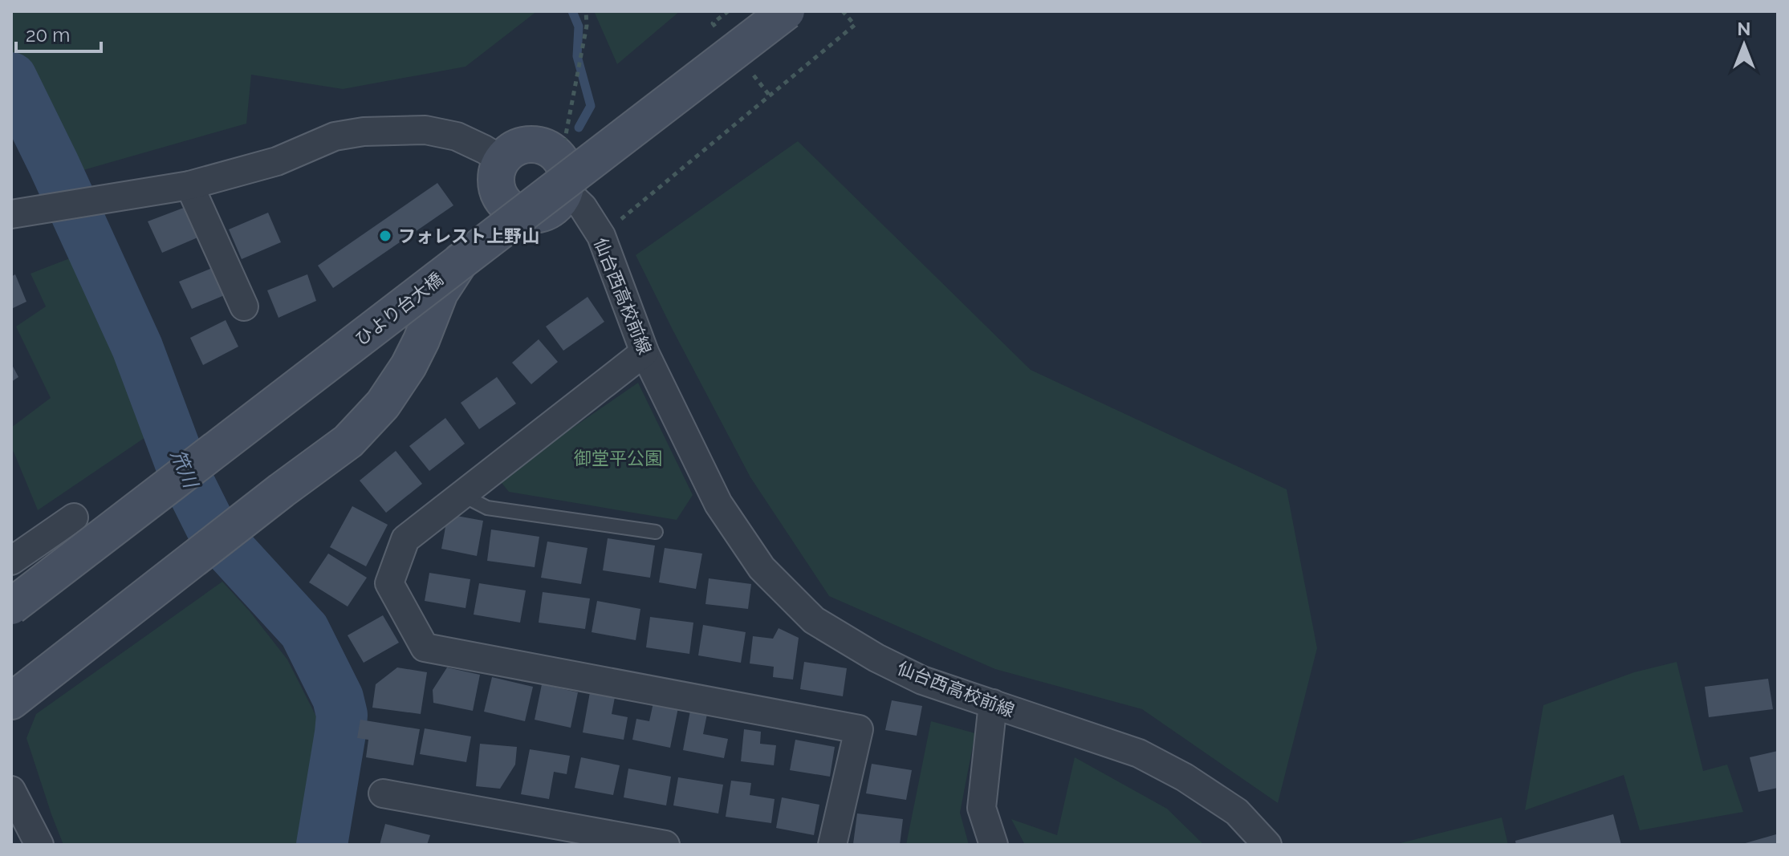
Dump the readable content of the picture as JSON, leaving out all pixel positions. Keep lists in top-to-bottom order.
{
  "streets": {
    "street": ["仙台西高校前線", "ひより台大橋"]
  },
  "water": ["笊川"],
  "parks": ["御堂平公園"],
  "places": ["フォレスト上野山"],
  "scale_bar": "20 m",
  "north": "top"
}
